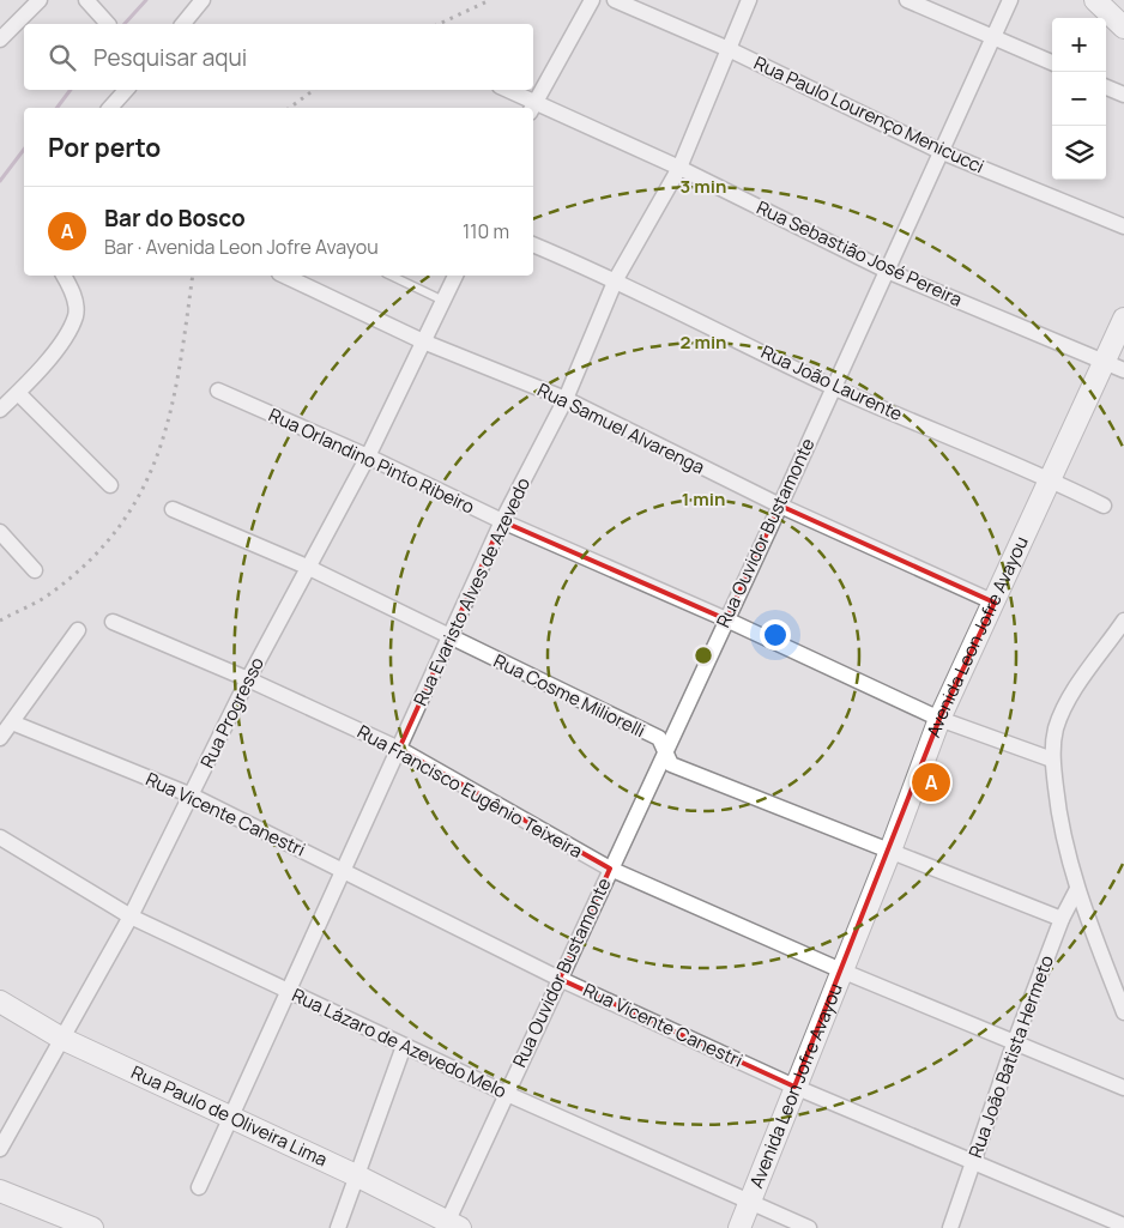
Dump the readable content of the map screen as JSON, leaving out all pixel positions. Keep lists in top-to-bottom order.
{
  "streets": {
    "street": [
      "Rua Paulo Lourenço Menicucci",
      "Rua Sebastião José Pereira",
      "Rua João Laurente",
      "Rua Samuel Alvarenga",
      "Rua Orlandino Pinto Ribeiro",
      "Rua Ouvidor Bustamonte",
      "Rua Evaristo Alves de Azevedo",
      "Avenida Leon Jofre Avayou",
      "Rua Cosme Miliorelli",
      "Rua Progresso",
      "Rua Francisco Eugênio Teixeira",
      "Rua Vicente Canestri",
      "Rua Lázaro de Azevedo Melo",
      "Rua João Batista Hermeto",
      "Rua Paulo de Oliveira Lima"
    ]
  },
  "crossings": [
    ["Rua Paulo Lourenço Menicucci", "Rua Ouvidor Bustamonte"],
    ["Rua Paulo Lourenço Menicucci", "Rua Evaristo Alves de Azevedo"],
    ["Rua Sebastião José Pereira", "Rua Ouvidor Bustamonte"],
    ["Rua Sebastião José Pereira", "Rua Evaristo Alves de Azevedo"],
    ["Rua Sebastião José Pereira", "Avenida Leon Jofre Avayou"],
    ["Rua João Laurente", "Rua Ouvidor Bustamonte"],
    ["Rua João Laurente", "Rua Evaristo Alves de Azevedo"],
    ["Rua João Laurente", "Avenida Leon Jofre Avayou"],
    ["Rua Samuel Alvarenga", "Rua Ouvidor Bustamonte"],
    ["Rua Samuel Alvarenga", "Rua Evaristo Alves de Azevedo"],
    ["Rua Samuel Alvarenga", "Avenida Leon Jofre Avayou"],
    ["Rua Samuel Alvarenga", "Rua Progresso"],
    ["Rua Orlandino Pinto Ribeiro", "Rua Ouvidor Bustamonte"],
    ["Rua Orlandino Pinto Ribeiro", "Rua Evaristo Alves de Azevedo"],
    ["Rua Orlandino Pinto Ribeiro", "Avenida Leon Jofre Avayou"],
    ["Rua Orlandino Pinto Ribeiro", "Rua Progresso"],
    ["Rua Ouvidor Bustamonte", "Rua Cosme Miliorelli"],
    ["Rua Ouvidor Bustamonte", "Rua Francisco Eugênio Teixeira"],
    ["Rua Ouvidor Bustamonte", "Rua Vicente Canestri"],
    ["Rua Ouvidor Bustamonte", "Rua Lázaro de Azevedo Melo"],
    ["Rua Ouvidor Bustamonte", "Rua Paulo de Oliveira Lima"],
    ["Rua Evaristo Alves de Azevedo", "Rua Cosme Miliorelli"],
    ["Rua Evaristo Alves de Azevedo", "Rua Francisco Eugênio Teixeira"],
    ["Rua Evaristo Alves de Azevedo", "Rua Vicente Canestri"],
    ["Rua Evaristo Alves de Azevedo", "Rua Lázaro de Azevedo Melo"],
    ["Rua Evaristo Alves de Azevedo", "Rua Paulo de Oliveira Lima"],
    ["Avenida Leon Jofre Avayou", "Rua Cosme Miliorelli"],
    ["Avenida Leon Jofre Avayou", "Rua Francisco Eugênio Teixeira"],
    ["Avenida Leon Jofre Avayou", "Rua Vicente Canestri"],
    ["Avenida Leon Jofre Avayou", "Rua Lázaro de Azevedo Melo"],
    ["Rua Cosme Miliorelli", "Rua Progresso"],
    ["Rua Cosme Miliorelli", "Rua João Batista Hermeto"],
    ["Rua Progresso", "Rua Francisco Eugênio Teixeira"],
    ["Rua Progresso", "Rua Vicente Canestri"],
    ["Rua Progresso", "Rua Lázaro de Azevedo Melo"],
    ["Rua Progresso", "Rua Paulo de Oliveira Lima"],
    ["Rua Francisco Eugênio Teixeira", "Rua João Batista Hermeto"],
    ["Rua Vicente Canestri", "Rua João Batista Hermeto"]
  ],
  "page": {
    "map_buttons": ["+", "−"],
    "search": "Pesquisar aqui",
    "heading": "Por perto",
    "list": [
      {
        "mark": "A",
        "name": "Bar do Bosco",
        "note": "Bar · Avenida Leon Jofre Avayou",
        "value": "110 m"
      }
    ],
    "pins": "A"
  },
  "rings": ["3 min", "2 min", "1 min"]
}
